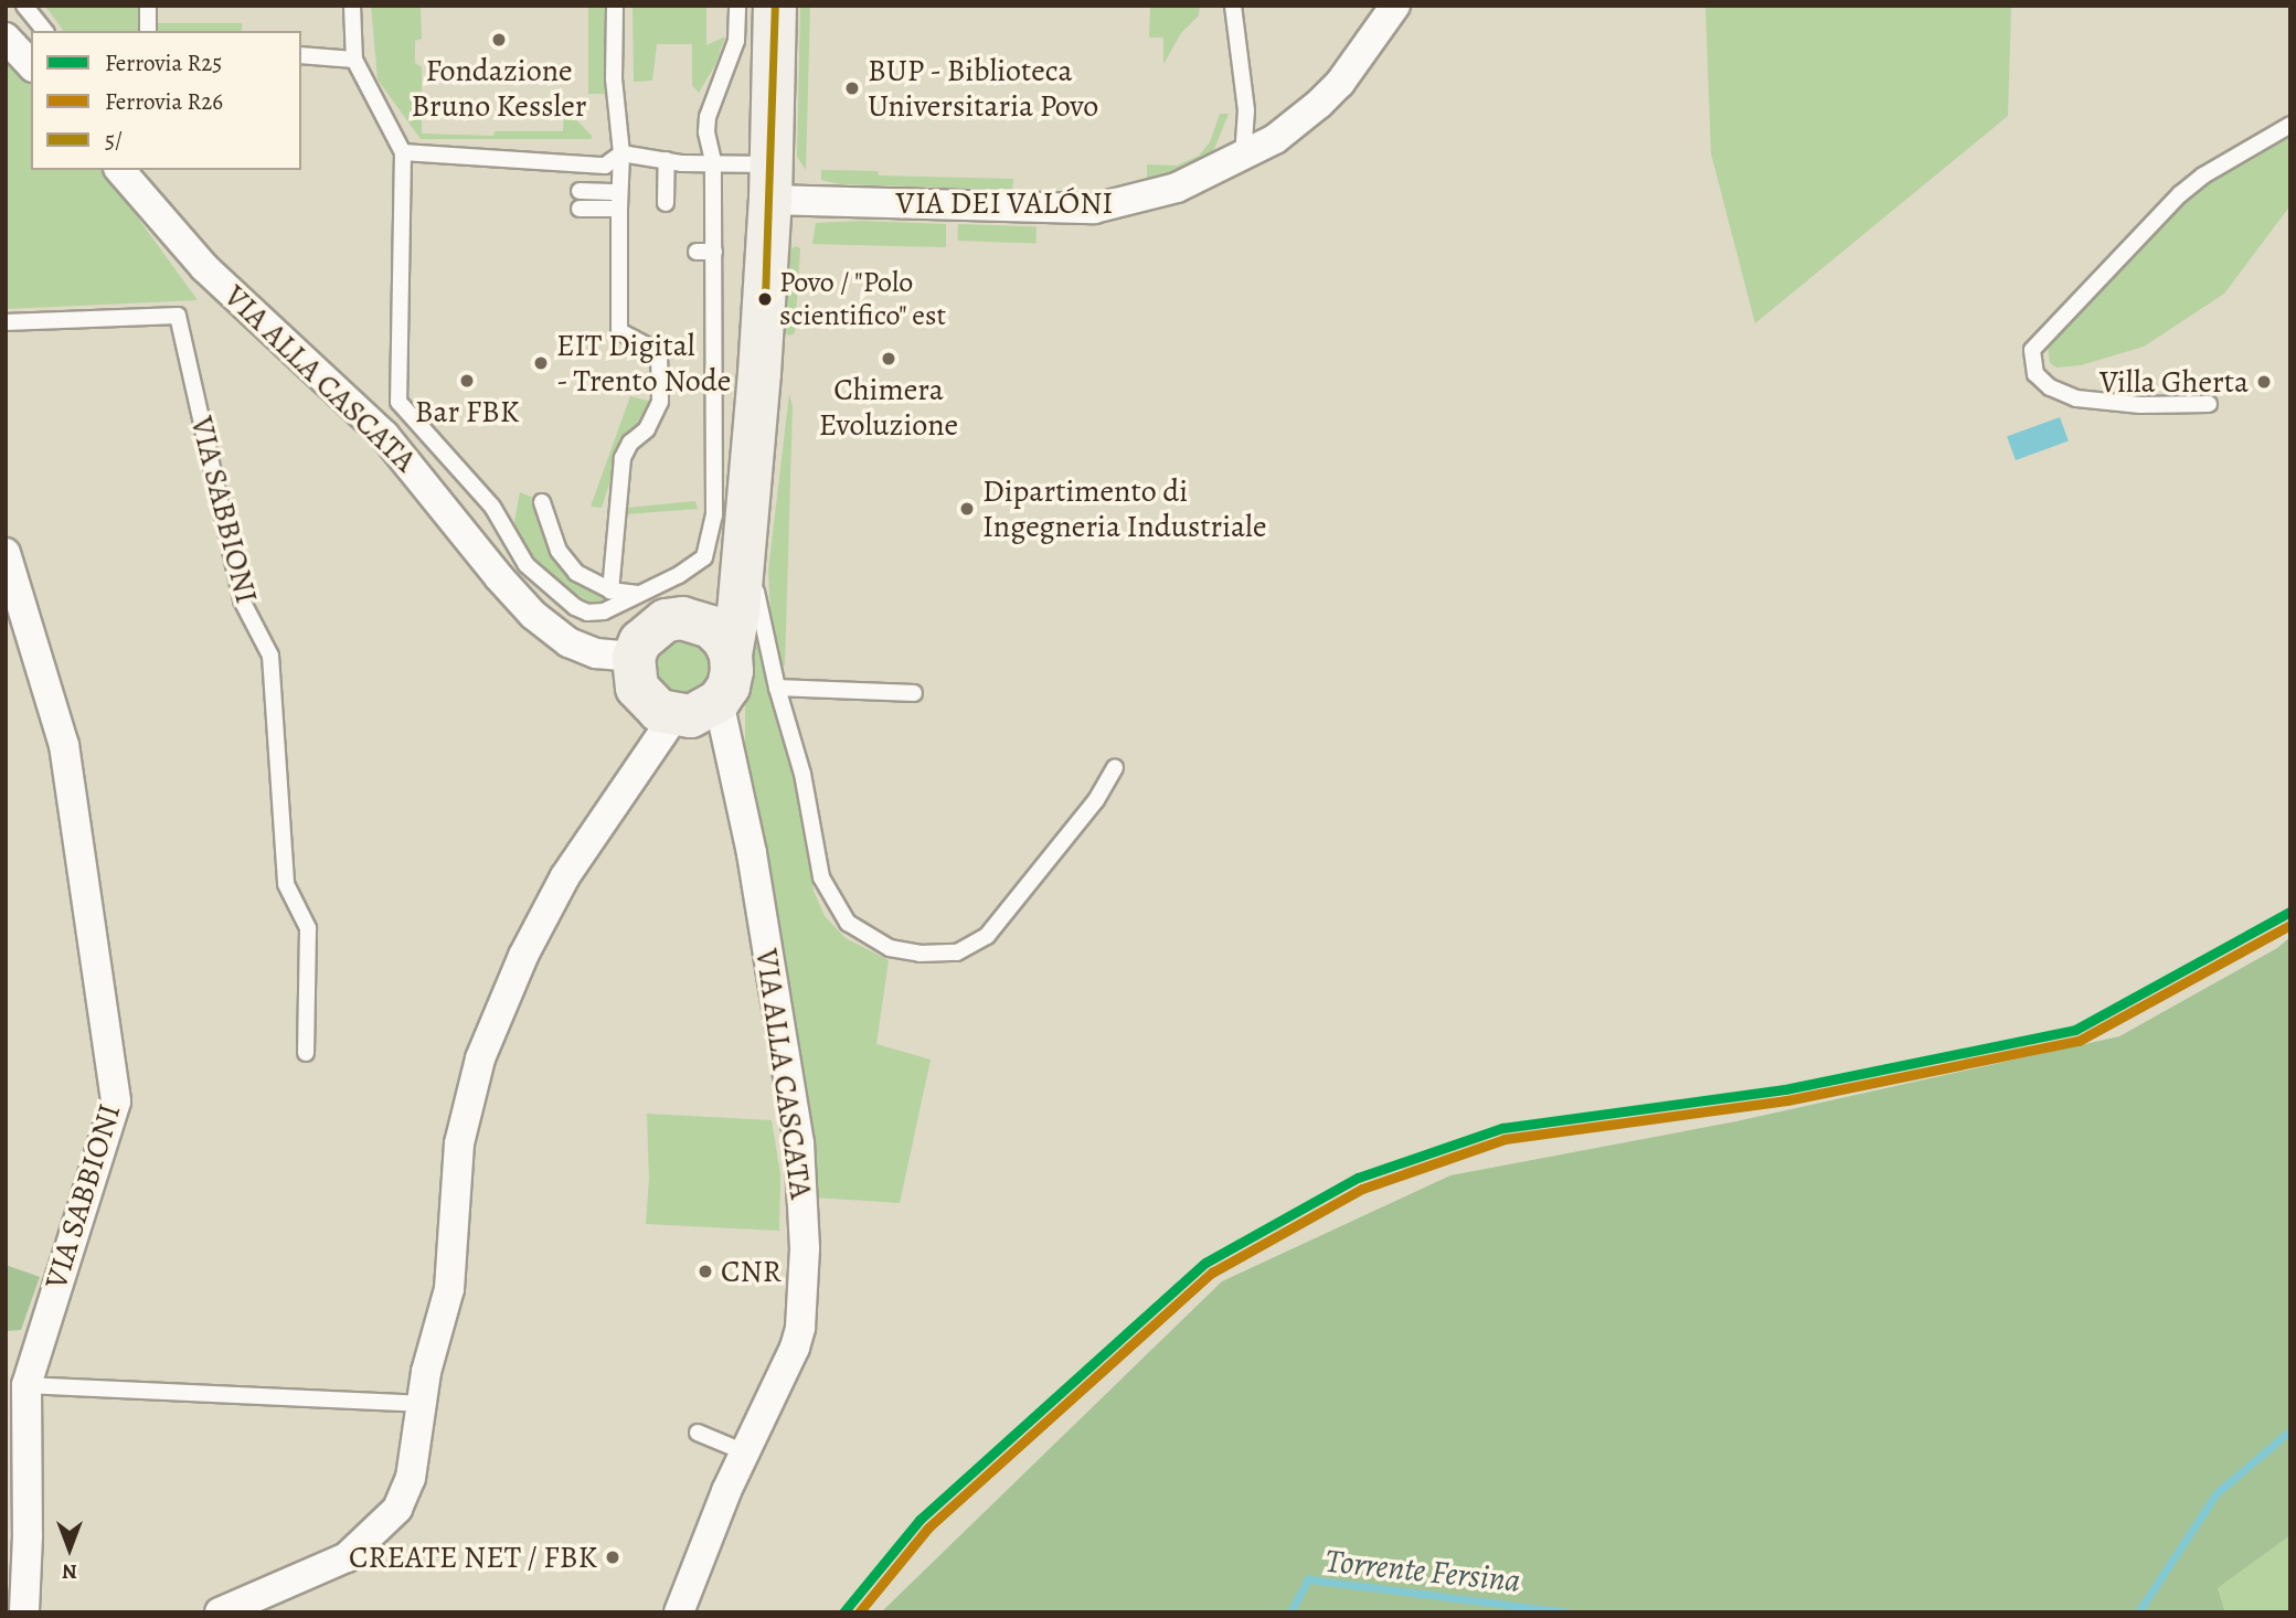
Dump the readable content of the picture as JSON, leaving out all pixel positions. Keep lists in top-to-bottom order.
{
  "streets": {
    "street": ["VIA DEI VALÓNI", "VIA ALLA CASCATA", "VIA SABBIONI"]
  },
  "water": ["Torrente Fersina"],
  "places": [
    "Fondazione Bruno Kessler",
    "BUP - Biblioteca Universitaria Povo",
    "Povo / \"Polo scientifico\" est",
    "Chimera Evoluzione",
    "EIT Digital - Trento Node",
    "Bar FBK",
    "Villa Gherta",
    "Dipartimento di Ingegneria Industriale",
    "CNR",
    "CREATE NET / FBK"
  ],
  "lines": ["transit line 5/", "rail line R25", "rail line R26"],
  "legend": ["Ferrovia R25", "Ferrovia R26", "5/"],
  "north": "bottom"
}
